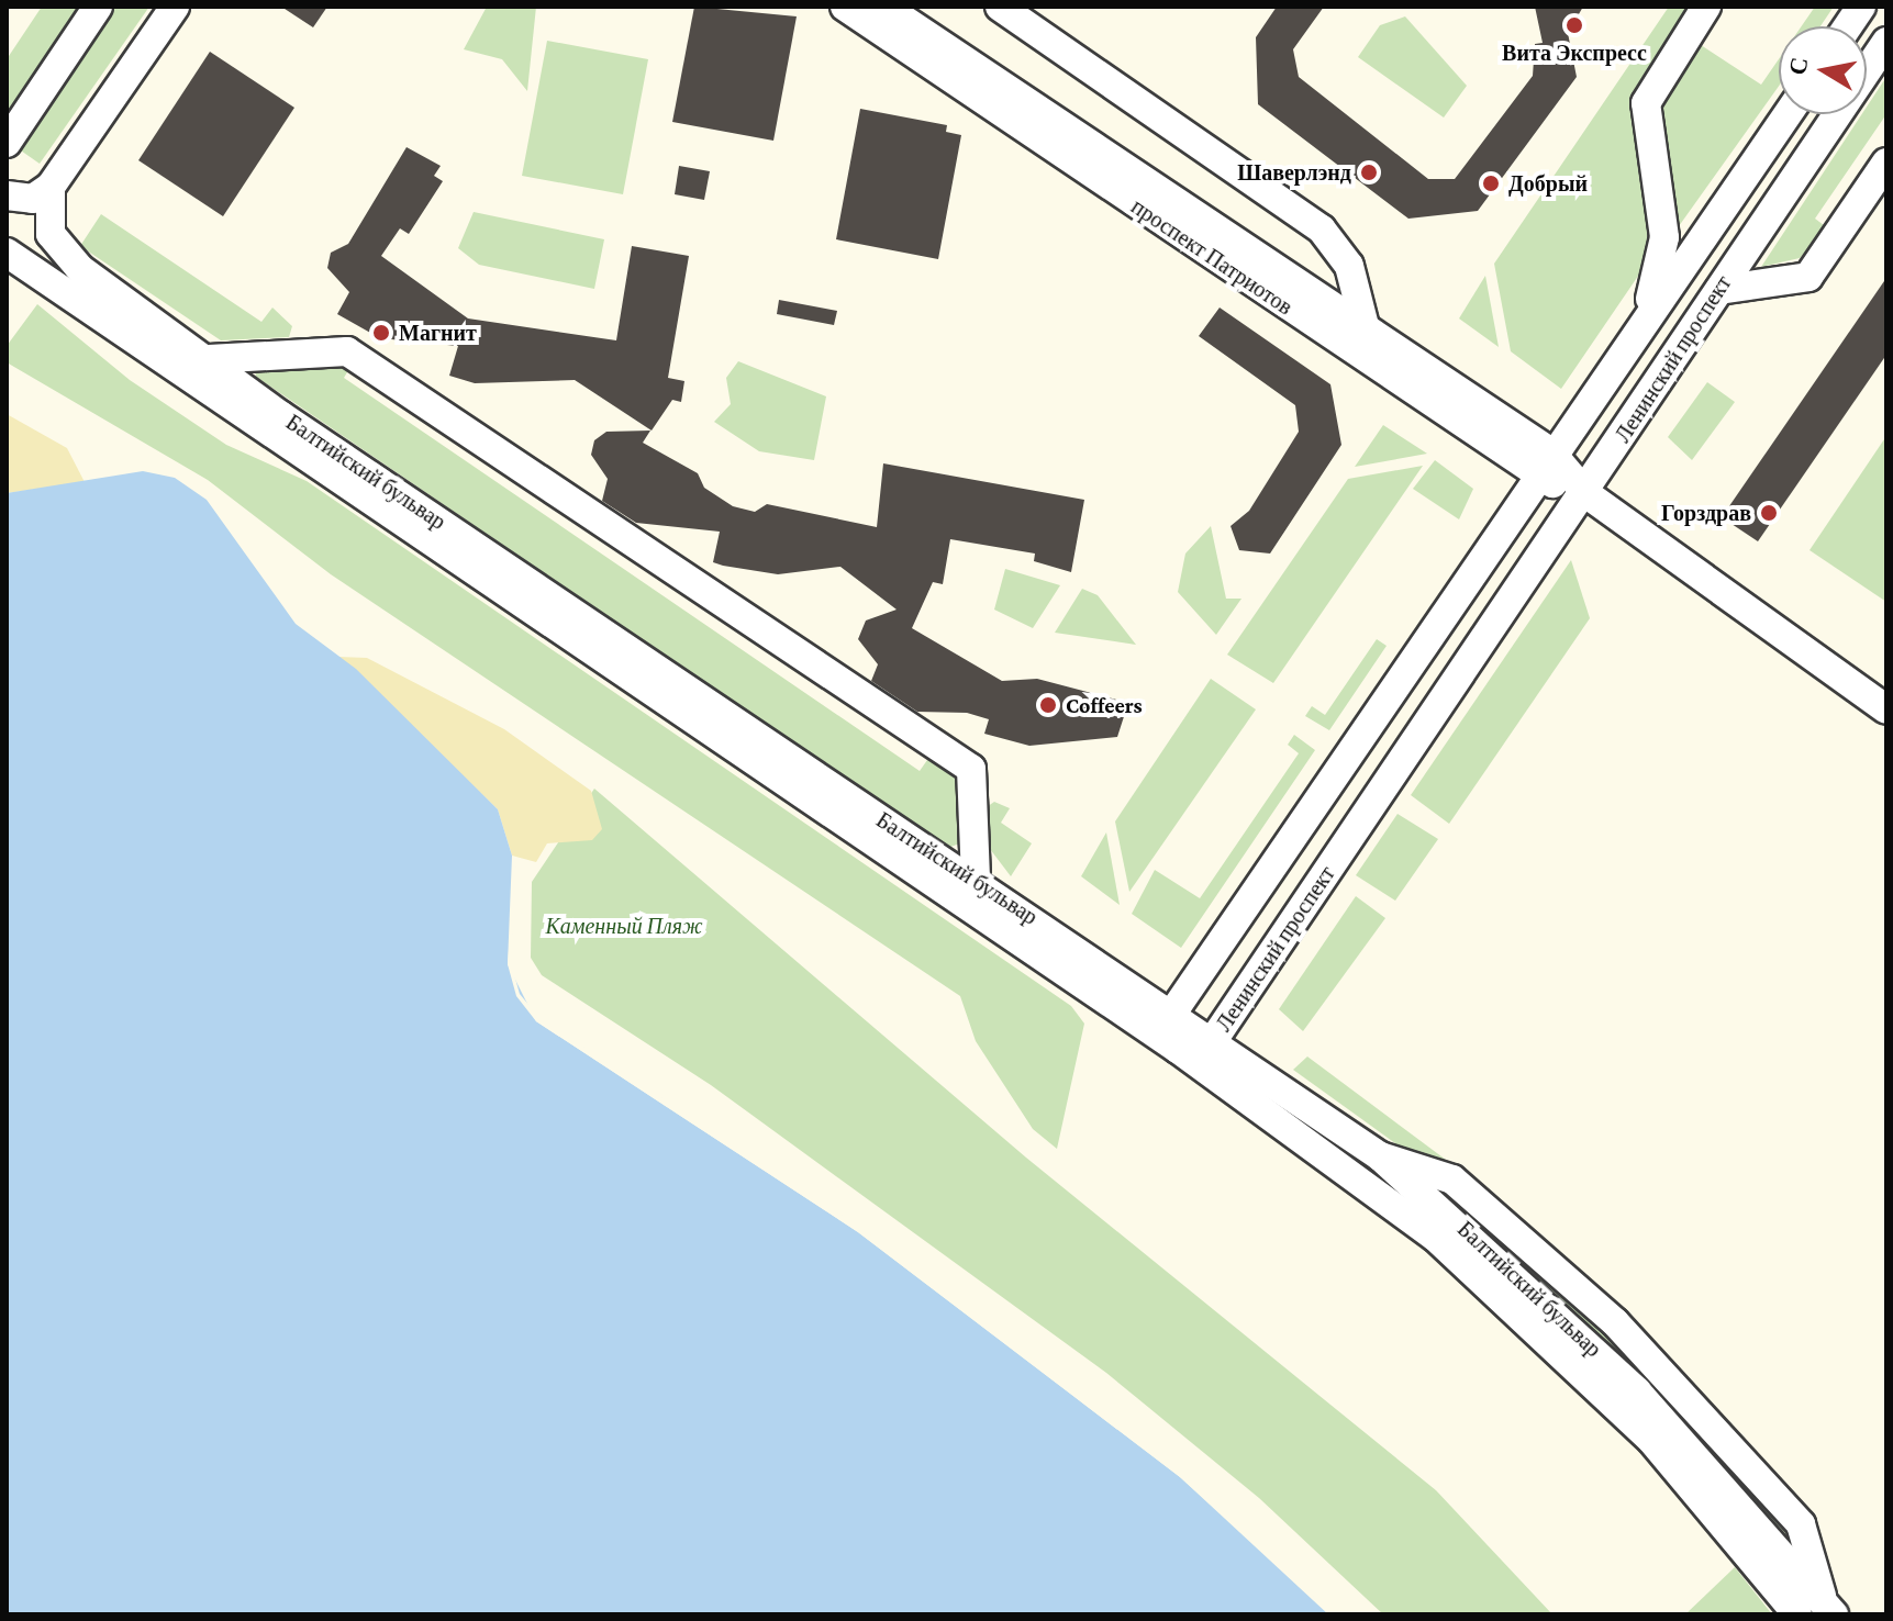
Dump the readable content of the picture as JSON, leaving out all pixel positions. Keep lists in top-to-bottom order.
{
  "streets": {
    "street": ["проспект Патриотов", "Ленинский проспект", "Балтийский бульвар"]
  },
  "crossings": [
    ["проспект Патриотов", "Ленинский проспект"],
    ["Ленинский проспект", "Балтийский бульвар"]
  ],
  "parks": ["Каменный Пляж"],
  "places": [
    "Вита Экспресс",
    "Шаверлэнд",
    "Добрый",
    "Магнит",
    "Горздрав",
    "Coffeers"
  ],
  "north": "left"
}
